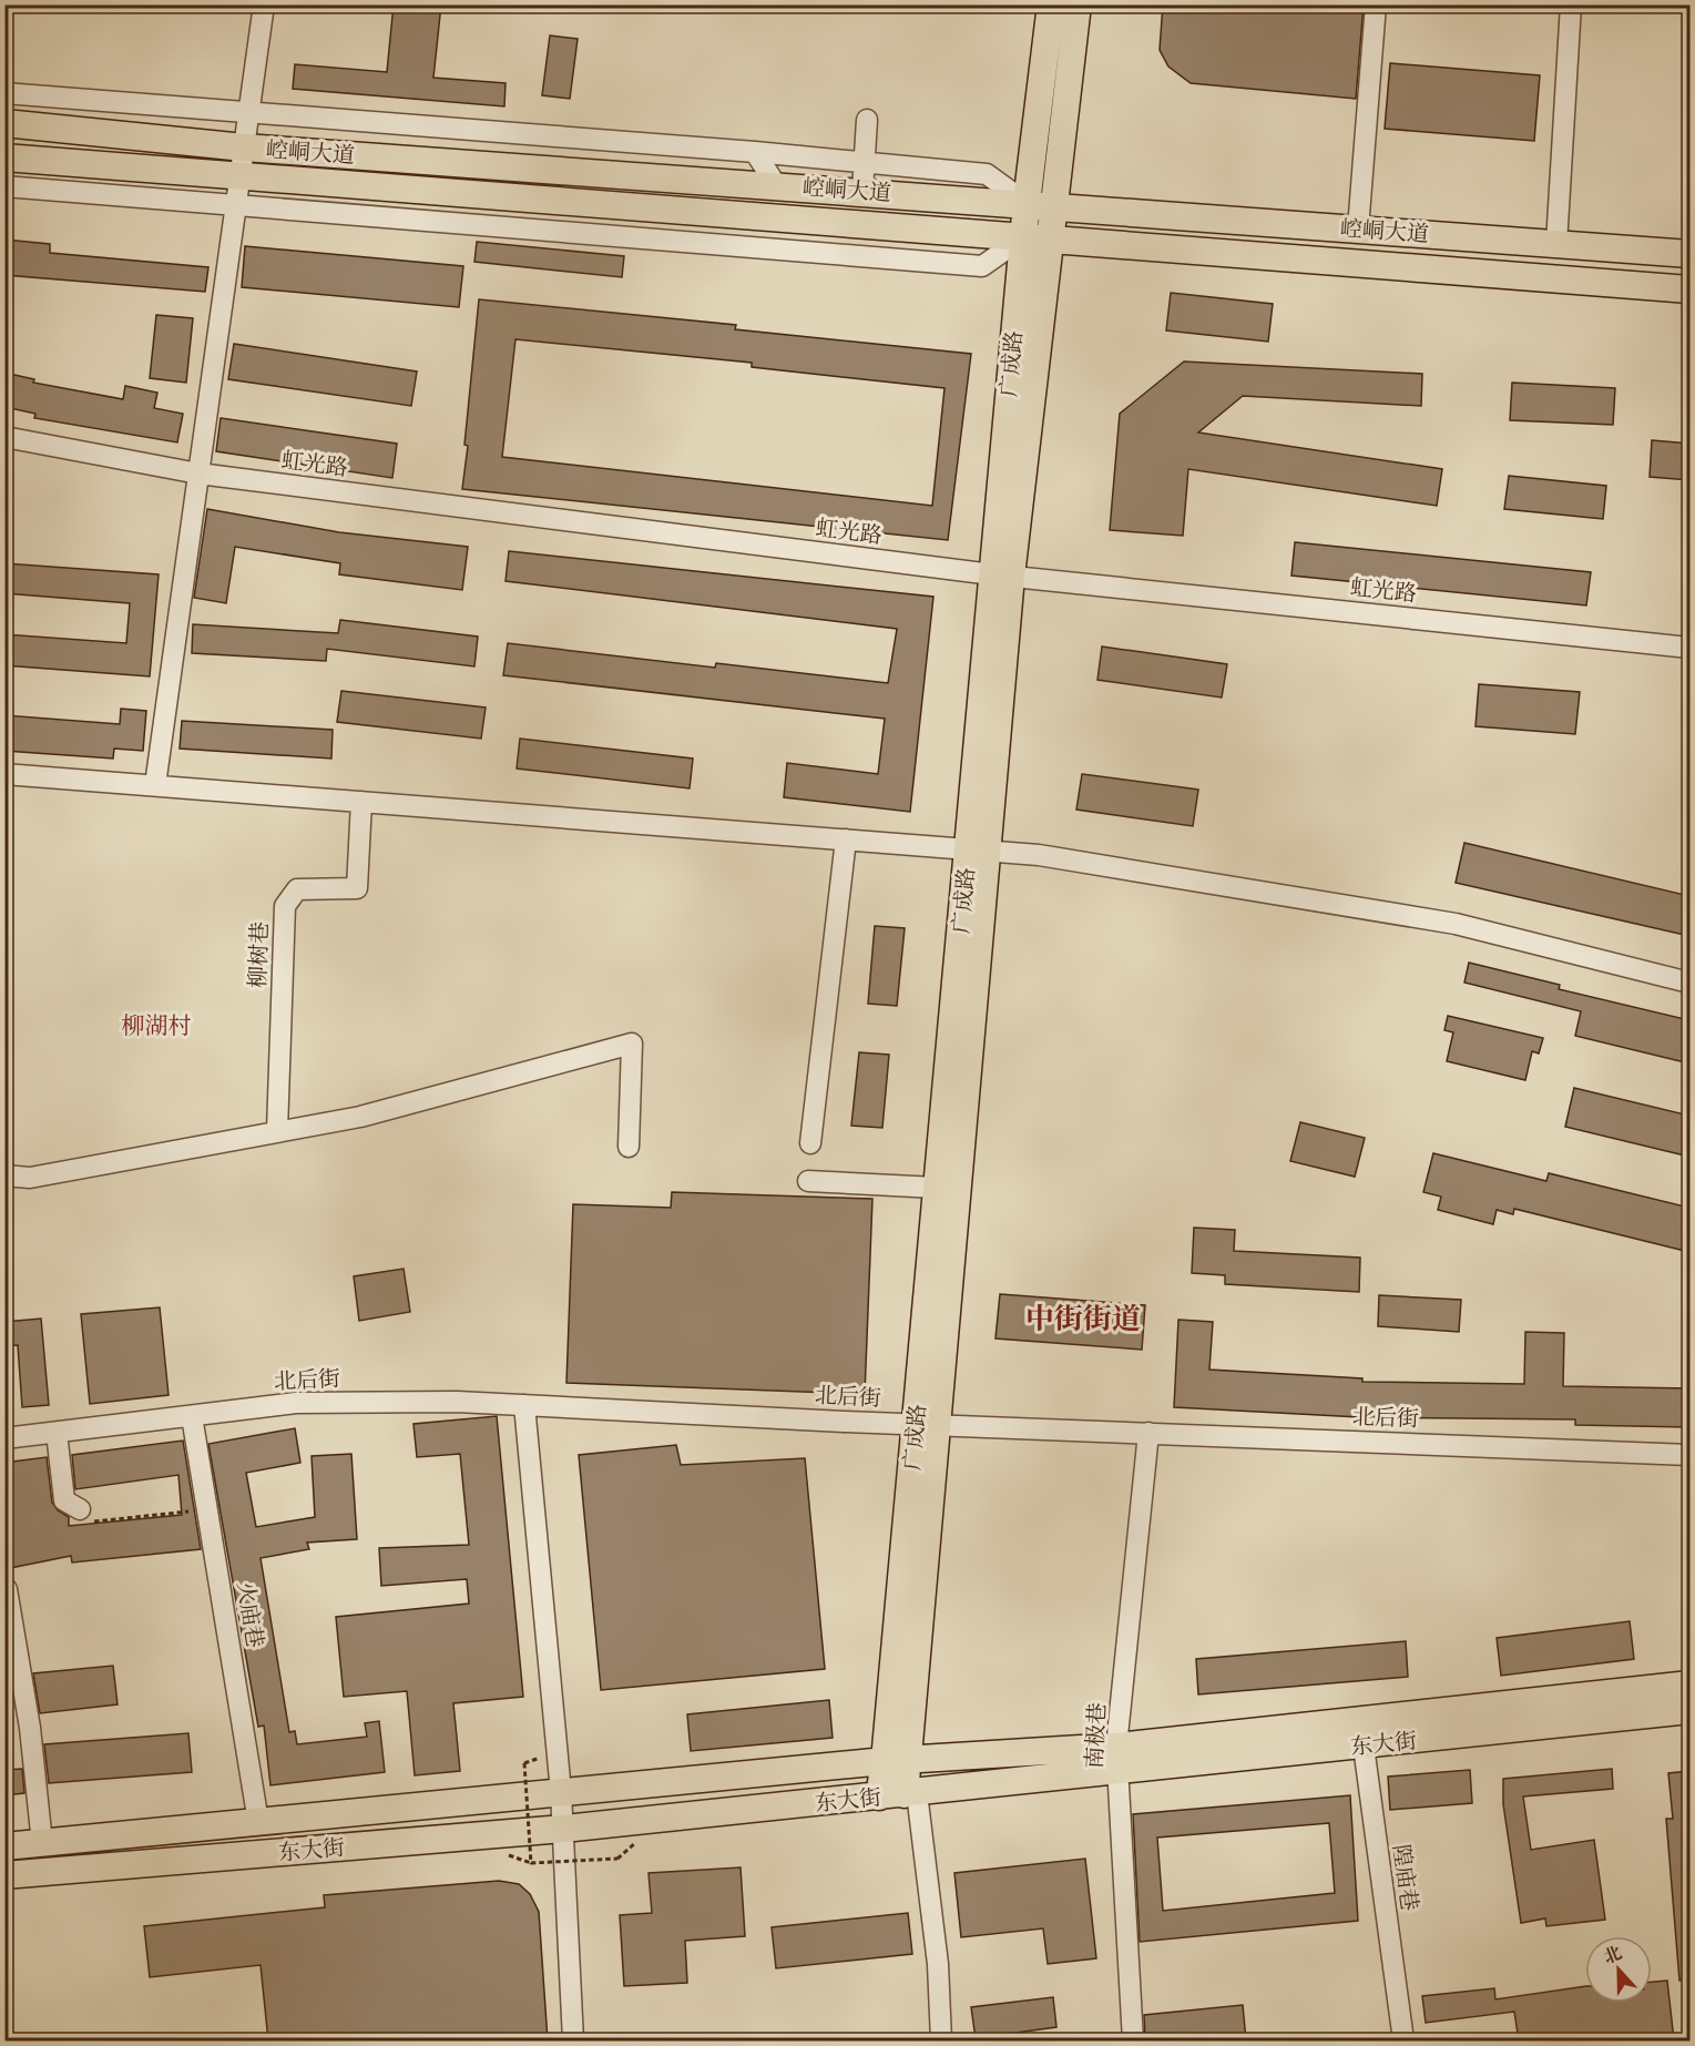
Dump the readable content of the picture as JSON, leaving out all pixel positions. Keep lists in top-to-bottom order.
{
  "streets": {
    "main road": ["崆峒大道", "广成路", "东大街"],
    "street": [
      "虹光路",
      "柳树巷",
      "北后街",
      "火庙巷",
      "南极巷",
      "隍庙巷"
    ]
  },
  "crossings": [
    ["崆峒大道", "广成路"],
    ["广成路", "虹光路"],
    ["广成路", "北后街"],
    ["广成路", "东大街"],
    ["北后街", "火庙巷"],
    ["北后街", "南极巷"],
    ["火庙巷", "东大街"],
    ["南极巷", "东大街"],
    ["东大街", "隍庙巷"]
  ],
  "districts": ["柳湖村", "中街街道"],
  "north": "top"
}
